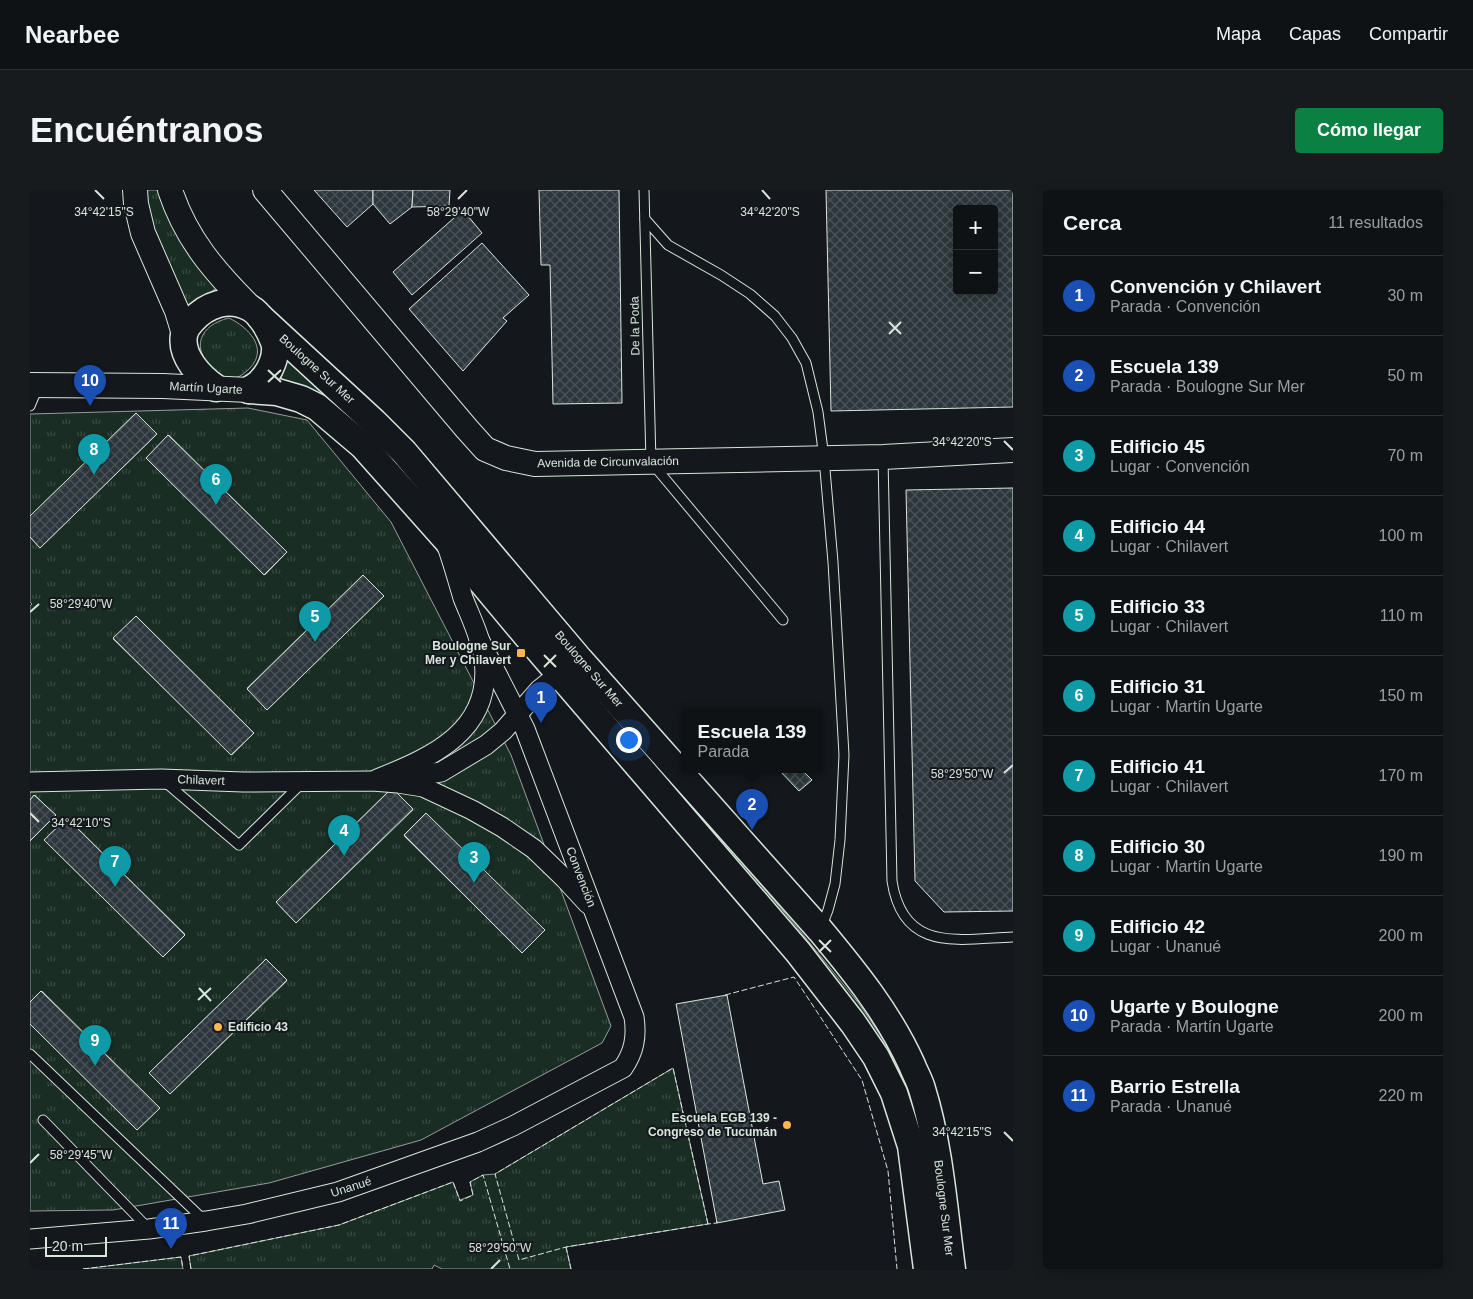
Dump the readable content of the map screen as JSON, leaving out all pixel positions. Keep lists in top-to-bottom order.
{
  "streets": {
    "main road": ["Boulogne Sur Mer"],
    "street": [
      "Martín Ugarte",
      "Avenida de Circunvalación",
      "Chilavert",
      "Convención",
      "Unanué"
    ],
    "lane": ["De la Poda"]
  },
  "crossings": [
    ["De la Poda", "Avenida de Circunvalación"],
    ["Boulogne Sur Mer", "Martín Ugarte"],
    ["Convención", "Unanué"]
  ],
  "places": {
    "transit": ["Boulogne Sur Mer y Chilavert"],
    "other": ["Edificio 43", "Escuela EGB 139 - Congreso de Tucumán"]
  },
  "scale_bar": "20 m",
  "page": {
    "header": "Nearbee",
    "nav": ["Mapa", "Capas", "Compartir"],
    "buttons": "Cómo llegar",
    "title": "Encuéntranos",
    "heading": ["Cerca", "11 resultados"],
    "map_buttons": ["+", "−"],
    "list": [
      {
        "mark": "1",
        "name": "Convención y Chilavert",
        "note": "Parada · Convención",
        "value": "30 m"
      },
      {
        "mark": "2",
        "name": "Escuela 139",
        "note": "Parada · Boulogne Sur Mer",
        "value": "50 m"
      },
      {
        "mark": "3",
        "name": "Edificio 45",
        "note": "Lugar · Convención",
        "value": "70 m"
      },
      {
        "mark": "4",
        "name": "Edificio 44",
        "note": "Lugar · Chilavert",
        "value": "100 m"
      },
      {
        "mark": "5",
        "name": "Edificio 33",
        "note": "Lugar · Chilavert",
        "value": "110 m"
      },
      {
        "mark": "6",
        "name": "Edificio 31",
        "note": "Lugar · Martín Ugarte",
        "value": "150 m"
      },
      {
        "mark": "7",
        "name": "Edificio 41",
        "note": "Lugar · Chilavert",
        "value": "170 m"
      },
      {
        "mark": "8",
        "name": "Edificio 30",
        "note": "Lugar · Martín Ugarte",
        "value": "190 m"
      },
      {
        "mark": "9",
        "name": "Edificio 42",
        "note": "Lugar · Unanué",
        "value": "200 m"
      },
      {
        "mark": "10",
        "name": "Ugarte y Boulogne",
        "note": "Parada · Martín Ugarte",
        "value": "200 m"
      },
      {
        "mark": "11",
        "name": "Barrio Estrella",
        "note": "Parada · Unanué",
        "value": "220 m"
      }
    ],
    "pins": [
      "10",
      "8",
      "6",
      "5",
      "1",
      "2",
      "4",
      "3",
      "7",
      "9",
      "11"
    ],
    "popup": ["Escuela 139", "Parada"],
    "scale": "20 m"
  },
  "coordinates": [
    "58°29'40\"W",
    "34°42'15\"S",
    "34°42'20\"S",
    "58°29'50\"W",
    "34°42'10\"S",
    "58°29'45\"W"
  ]
}
